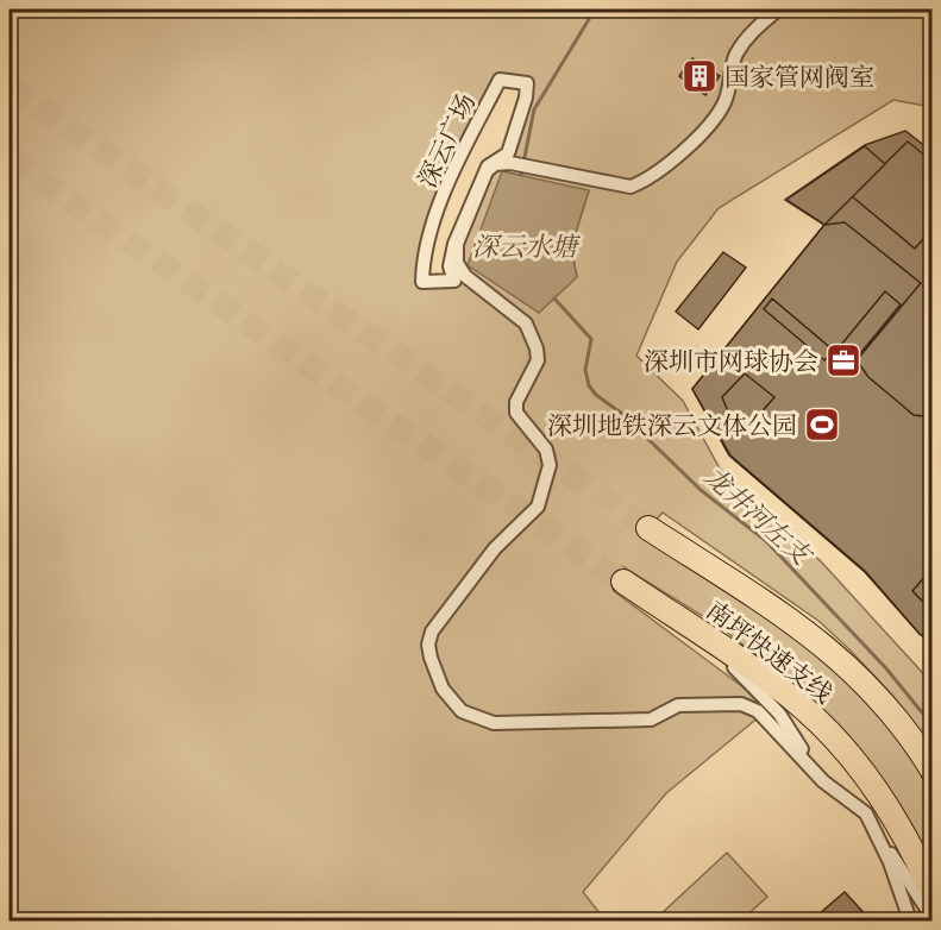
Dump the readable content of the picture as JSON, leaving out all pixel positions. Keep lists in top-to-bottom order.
{
  "streets": {
    "highway": ["南坪快速支线"],
    "street": ["深云广场"]
  },
  "water": ["深云水塘", "龙井河左支"],
  "places": {
    "building": ["国家管网阀室"],
    "office": ["深圳市网球协会"],
    "sports": ["深圳地铁深云文体公园"]
  }
}
